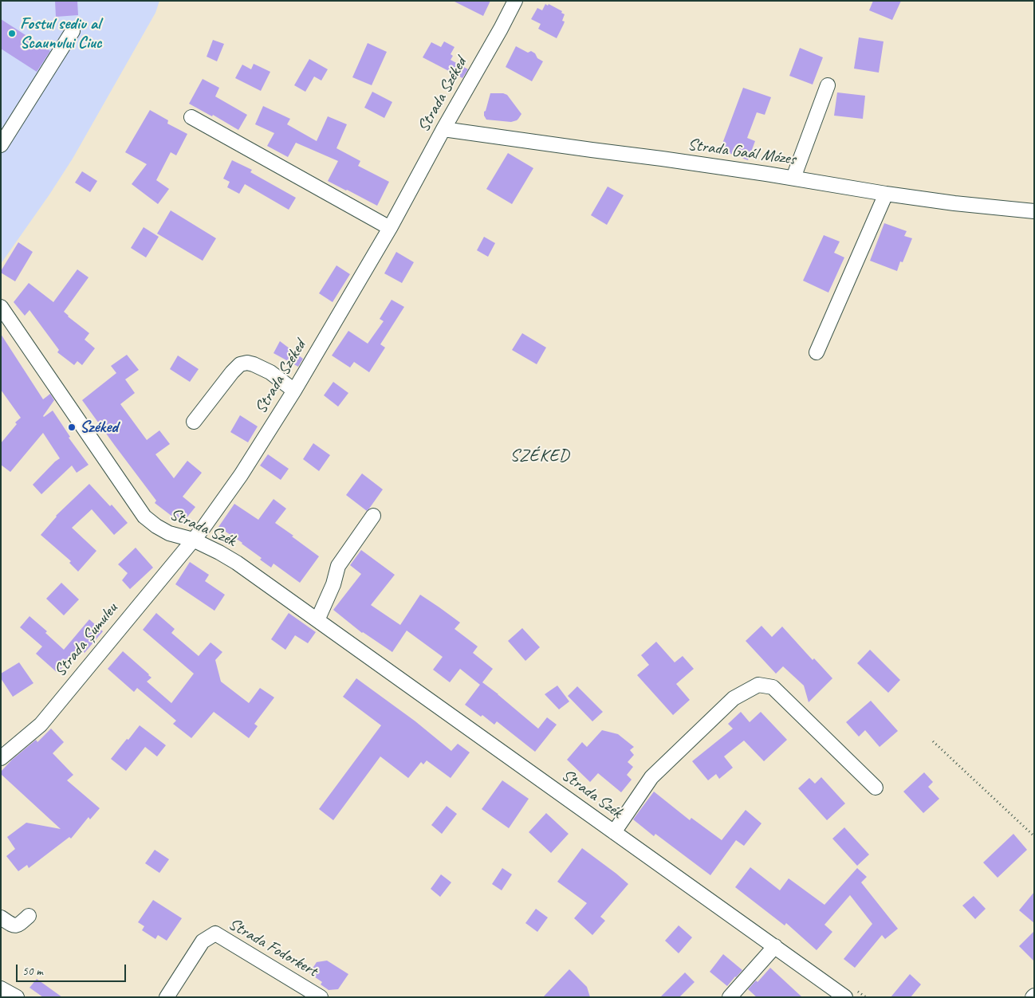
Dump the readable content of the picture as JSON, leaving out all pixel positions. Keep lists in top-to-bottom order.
{
  "streets": {
    "street": [
      "Strada Széked",
      "Strada Gaál Mózes",
      "Strada Szék",
      "Strada Șumuleu",
      "Strada Fodorkert"
    ]
  },
  "crossings": [
    ["Strada Széked", "Strada Gaál Mózes"],
    ["Strada Széked", "Strada Szék"],
    ["Strada Széked", "Strada Șumuleu"],
    ["Strada Szék", "Strada Șumuleu"]
  ],
  "districts": ["SZÉKED"],
  "places": ["Fostul sediu al Scaunului Ciuc", "Széked"],
  "scale_bar": "50 m"
}
